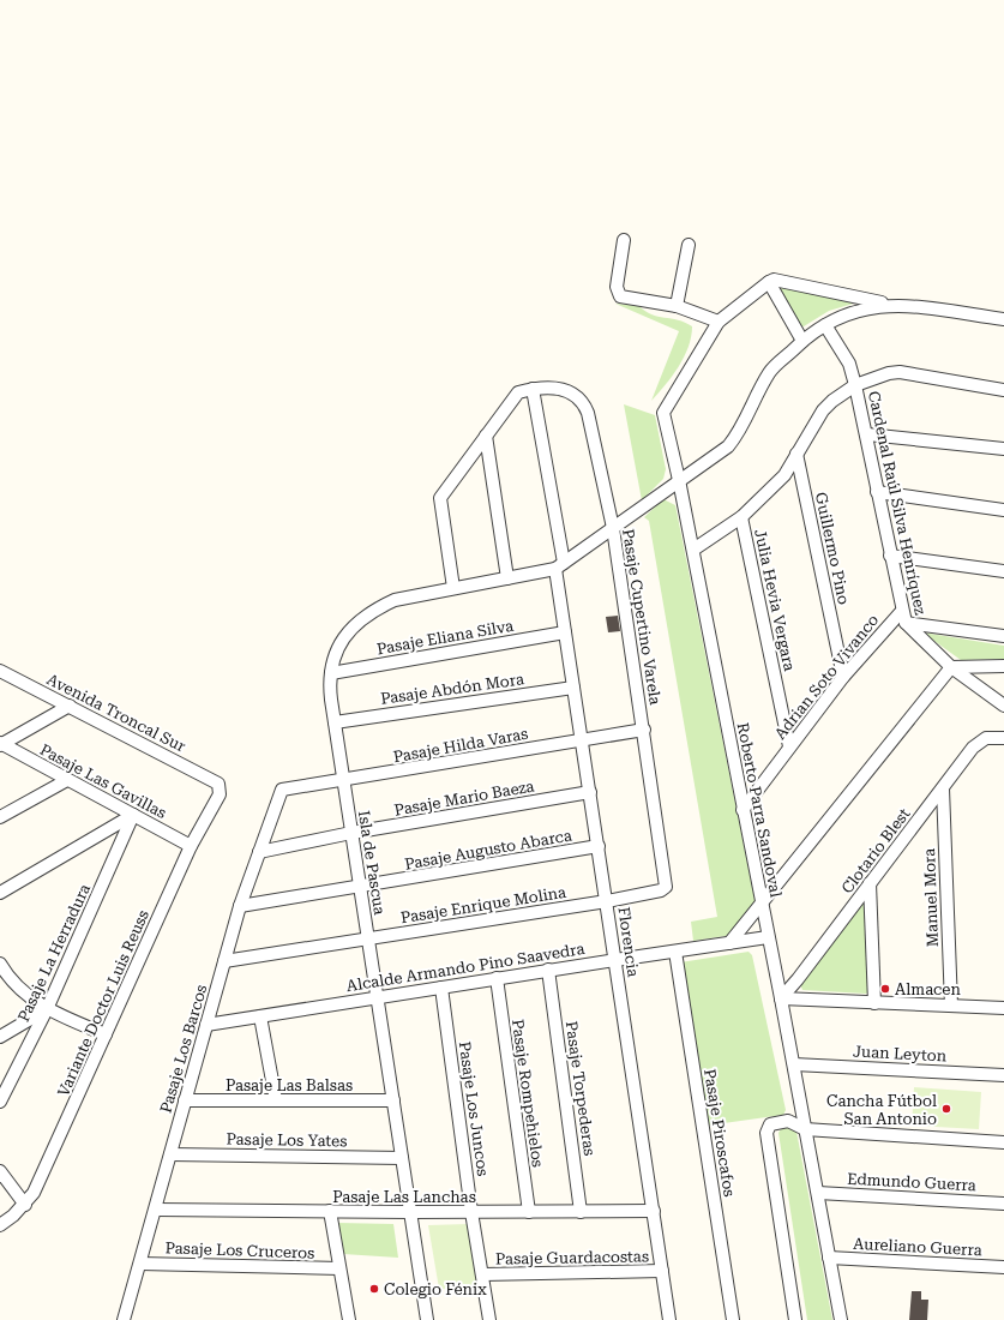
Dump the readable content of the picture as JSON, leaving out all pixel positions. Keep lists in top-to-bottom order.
{
  "streets": {
    "street": [
      "Cardenal Raúl Silva Henríquez",
      "Guillermo Pino",
      "Julia Hevia Vergara",
      "Pasaje Cupertino Varela",
      "Pasaje Eliana Silva",
      "Adrian Soto Vivanco",
      "Pasaje Abdón Mora",
      "Avenida Troncal Sur",
      "Pasaje Hilda Varas",
      "Pasaje Las Gavillas",
      "Pasaje Mario Baeza",
      "Roberto Parra Sandoval",
      "Pasaje Augusto Abarca",
      "Clotario Blest",
      "Isla de Pascua",
      "Manuel Mora",
      "Pasaje Enrique Molina",
      "Florencia",
      "Pasaje La Herradura",
      "Alcalde Armando Pino Saavedra",
      "Variante Doctor Luis Reuss",
      "Pasaje Los Barcos",
      "Juan Leyton",
      "Pasaje Las Balsas",
      "Pasaje Torpederas",
      "Pasaje Rompehielos",
      "Pasaje Los Juncos",
      "Pasaje Piroscafos",
      "Pasaje Los Yates",
      "Edmundo Guerra",
      "Pasaje Las Lanchas",
      "Aureliano Guerra",
      "Pasaje Los Cruceros",
      "Pasaje Guardacostas"
    ]
  },
  "crossings": [
    ["Cardenal Raúl Silva Henríquez", "Adrian Soto Vivanco"],
    ["Guillermo Pino", "Adrian Soto Vivanco"],
    ["Julia Hevia Vergara", "Adrian Soto Vivanco"],
    ["Pasaje Cupertino Varela", "Pasaje Hilda Varas"],
    ["Pasaje Cupertino Varela", "Pasaje Enrique Molina"],
    ["Pasaje Cupertino Varela", "Florencia"],
    ["Pasaje Eliana Silva", "Isla de Pascua"],
    ["Pasaje Eliana Silva", "Florencia"],
    ["Adrian Soto Vivanco", "Roberto Parra Sandoval"],
    ["Pasaje Abdón Mora", "Isla de Pascua"],
    ["Pasaje Abdón Mora", "Florencia"],
    ["Avenida Troncal Sur", "Variante Doctor Luis Reuss"],
    ["Pasaje Hilda Varas", "Isla de Pascua"],
    ["Pasaje Hilda Varas", "Florencia"],
    ["Pasaje Hilda Varas", "Pasaje Los Barcos"],
    ["Pasaje Las Gavillas", "Pasaje La Herradura"],
    ["Pasaje Las Gavillas", "Variante Doctor Luis Reuss"],
    ["Pasaje Mario Baeza", "Isla de Pascua"],
    ["Pasaje Mario Baeza", "Florencia"],
    ["Pasaje Mario Baeza", "Pasaje Los Barcos"],
    ["Roberto Parra Sandoval", "Clotario Blest"],
    ["Roberto Parra Sandoval", "Alcalde Armando Pino Saavedra"],
    ["Roberto Parra Sandoval", "Juan Leyton"],
    ["Roberto Parra Sandoval", "Edmundo Guerra"],
    ["Roberto Parra Sandoval", "Aureliano Guerra"],
    ["Pasaje Augusto Abarca", "Isla de Pascua"],
    ["Pasaje Augusto Abarca", "Florencia"],
    ["Pasaje Augusto Abarca", "Pasaje Los Barcos"],
    ["Clotario Blest", "Manuel Mora"],
    ["Isla de Pascua", "Pasaje Enrique Molina"],
    ["Isla de Pascua", "Florencia"],
    ["Isla de Pascua", "Alcalde Armando Pino Saavedra"],
    ["Isla de Pascua", "Pasaje Las Balsas"],
    ["Isla de Pascua", "Pasaje Los Yates"],
    ["Isla de Pascua", "Pasaje Las Lanchas"],
    ["Pasaje Enrique Molina", "Florencia"],
    ["Pasaje Enrique Molina", "Pasaje Los Barcos"],
    ["Florencia", "Alcalde Armando Pino Saavedra"],
    ["Florencia", "Pasaje Las Lanchas"],
    ["Florencia", "Pasaje Guardacostas"],
    ["Alcalde Armando Pino Saavedra", "Pasaje Los Barcos"],
    ["Alcalde Armando Pino Saavedra", "Pasaje Torpederas"],
    ["Alcalde Armando Pino Saavedra", "Pasaje Rompehielos"],
    ["Alcalde Armando Pino Saavedra", "Pasaje Los Juncos"],
    ["Alcalde Armando Pino Saavedra", "Pasaje Piroscafos"],
    ["Pasaje Los Barcos", "Pasaje Las Balsas"],
    ["Pasaje Los Barcos", "Pasaje Los Yates"],
    ["Pasaje Los Barcos", "Pasaje Las Lanchas"],
    ["Pasaje Los Barcos", "Pasaje Los Cruceros"],
    ["Pasaje Torpederas", "Pasaje Las Lanchas"],
    ["Pasaje Rompehielos", "Pasaje Las Lanchas"],
    ["Pasaje Los Juncos", "Pasaje Las Lanchas"],
    ["Pasaje Los Juncos", "Pasaje Guardacostas"]
  ],
  "places": ["Almacen", "Cancha Fútbol San Antonio", "Colegio Fénix"]
}
